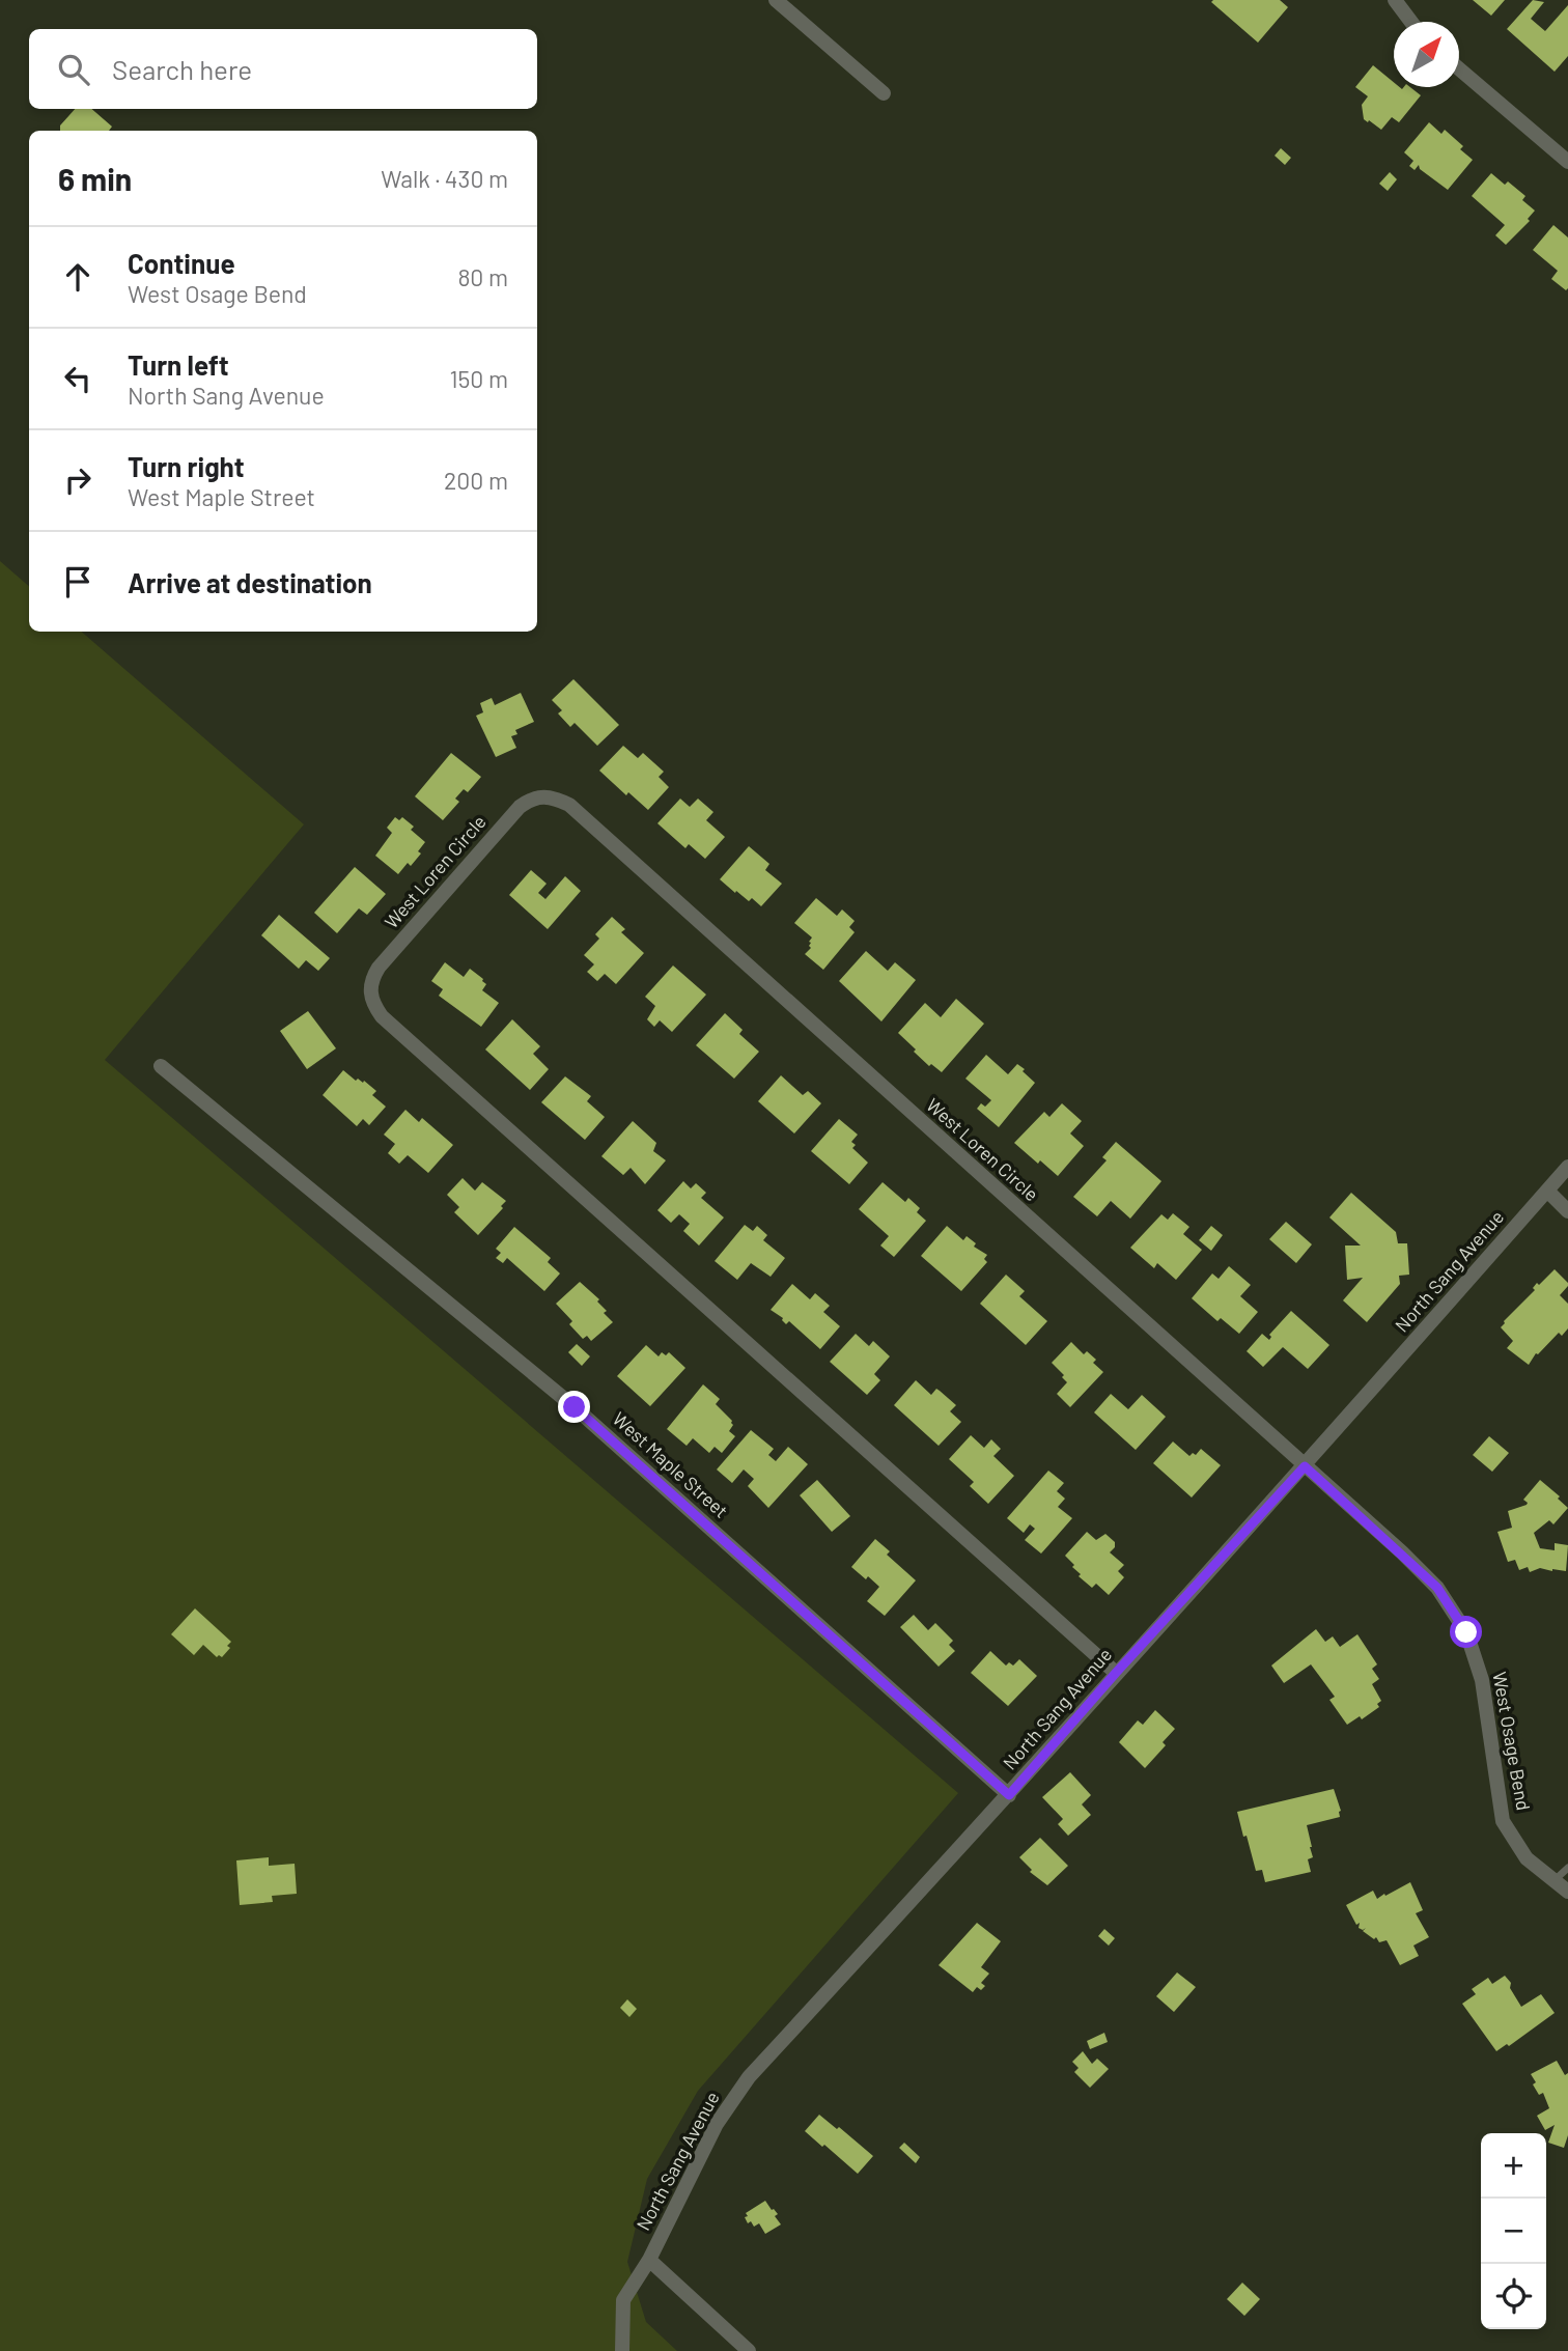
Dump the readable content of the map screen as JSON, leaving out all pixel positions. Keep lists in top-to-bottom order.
{
  "streets": {
    "street": [
      "West Loren Circle",
      "North Sang Avenue",
      "West Maple Street",
      "West Osage Bend"
    ]
  },
  "crossings": [
    ["West Loren Circle", "North Sang Avenue"],
    ["West Loren Circle", "West Osage Bend"],
    ["North Sang Avenue", "West Maple Street"],
    ["North Sang Avenue", "West Osage Bend"]
  ],
  "north": "top right",
  "page": {
    "search": "Search here",
    "heading": ["6 min", "Walk · 430 m"],
    "list": [
      ["Continue", "West Osage Bend", "80 m"],
      ["Turn left", "North Sang Avenue", "150 m"],
      ["Turn right", "West Maple Street", "200 m"],
      "Arrive at destination"
    ],
    "map_buttons": ["+", "−"]
  }
}
